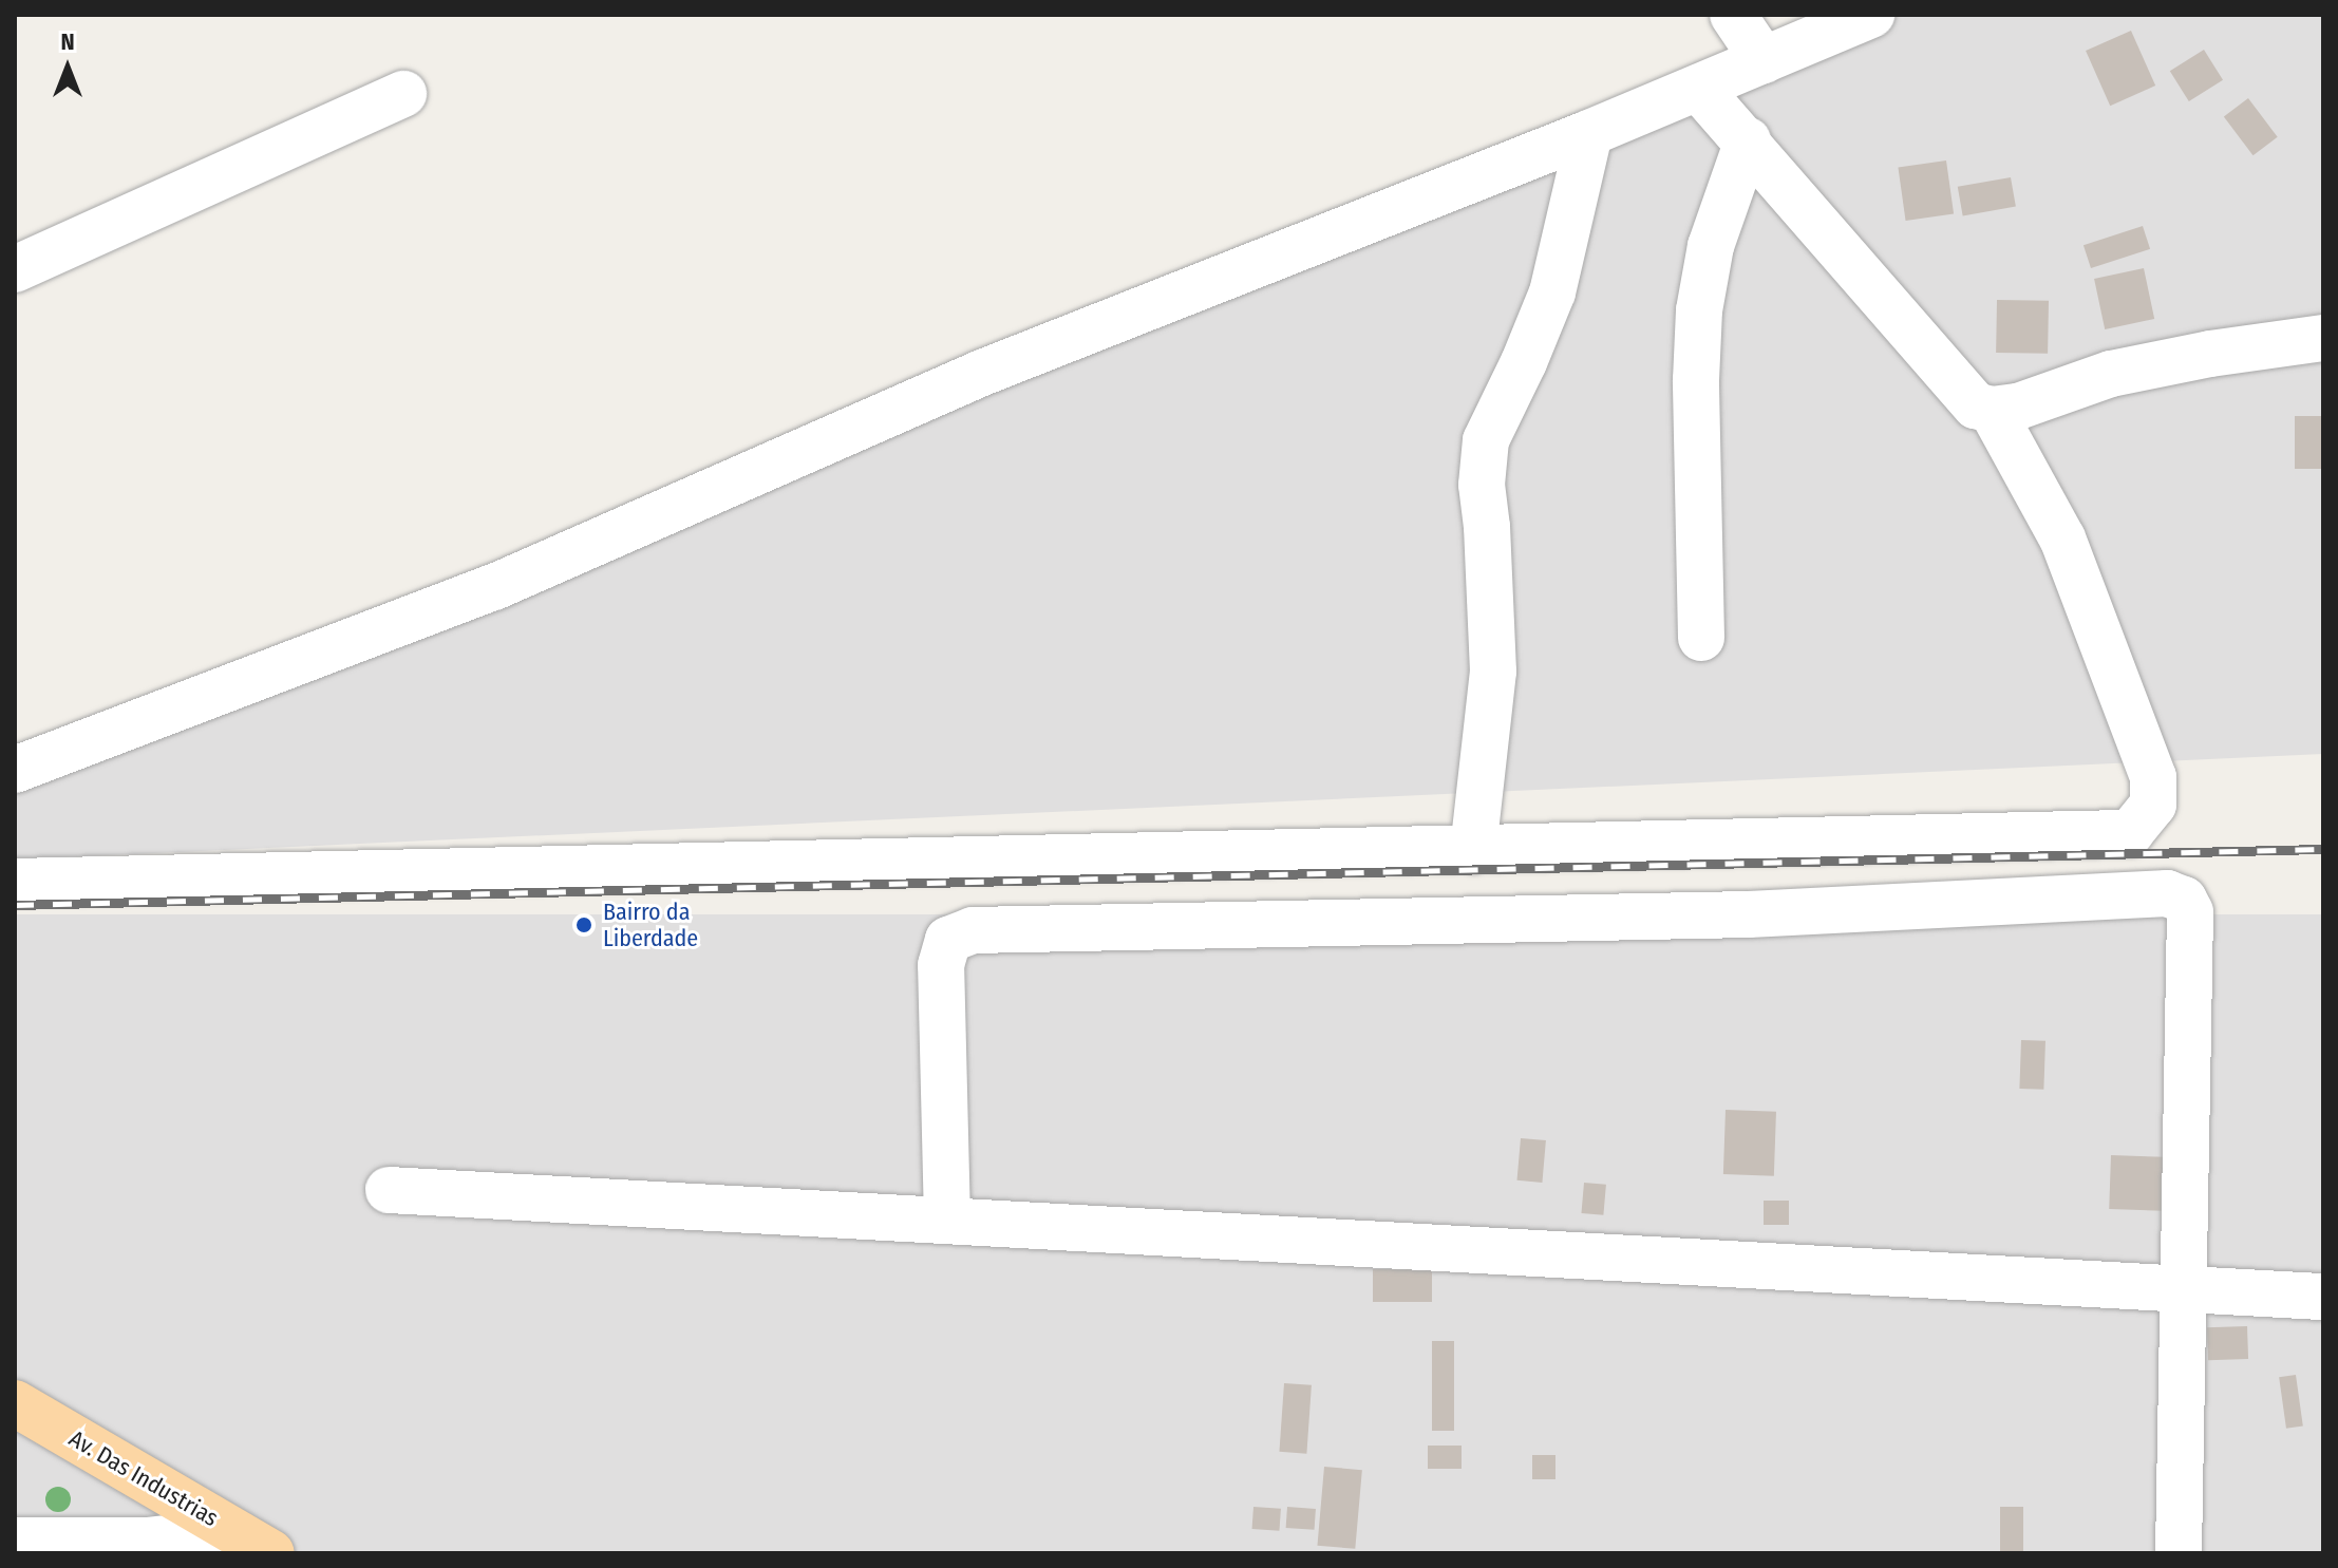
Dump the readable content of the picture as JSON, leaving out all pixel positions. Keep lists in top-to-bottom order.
{
  "streets": {
    "main road": ["Av. Das Industrias"]
  },
  "places": ["Bairro da Liberdade"],
  "north": "top"
}
